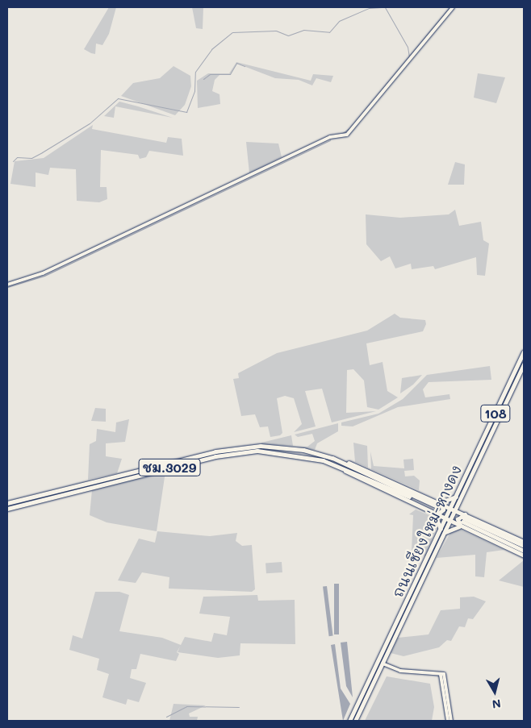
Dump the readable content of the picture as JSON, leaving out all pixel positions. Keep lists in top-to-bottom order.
{
  "streets": {
    "main road": ["108", "ชม.3029", "ถนนเชียงใหม่-หางดง"]
  },
  "north": "bottom"
}
